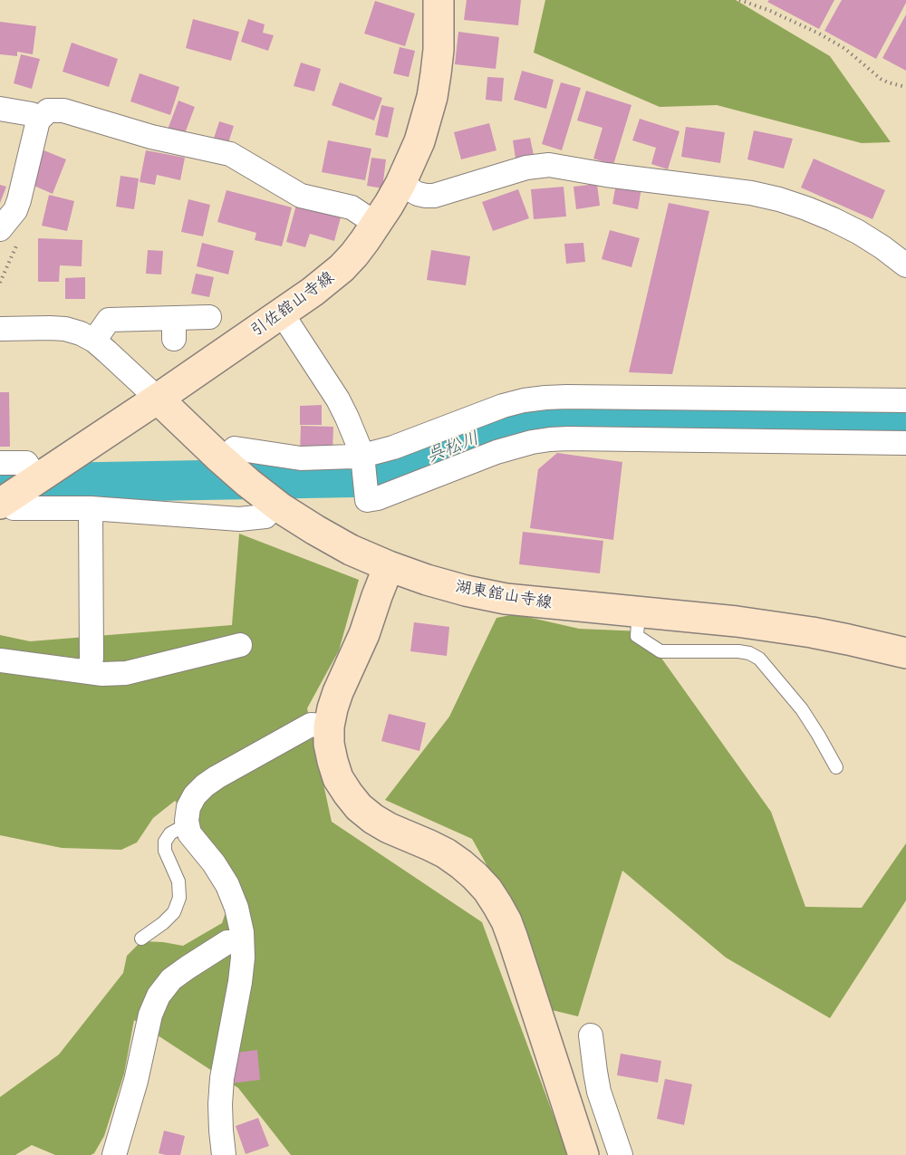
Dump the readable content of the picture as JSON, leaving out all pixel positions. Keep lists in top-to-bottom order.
{
  "streets": {
    "main road": ["引佐舘山寺線", "湖東舘山寺線"]
  },
  "crossings": [
    ["引佐舘山寺線", "湖東舘山寺線"]
  ],
  "water": ["呉松川"]
}
